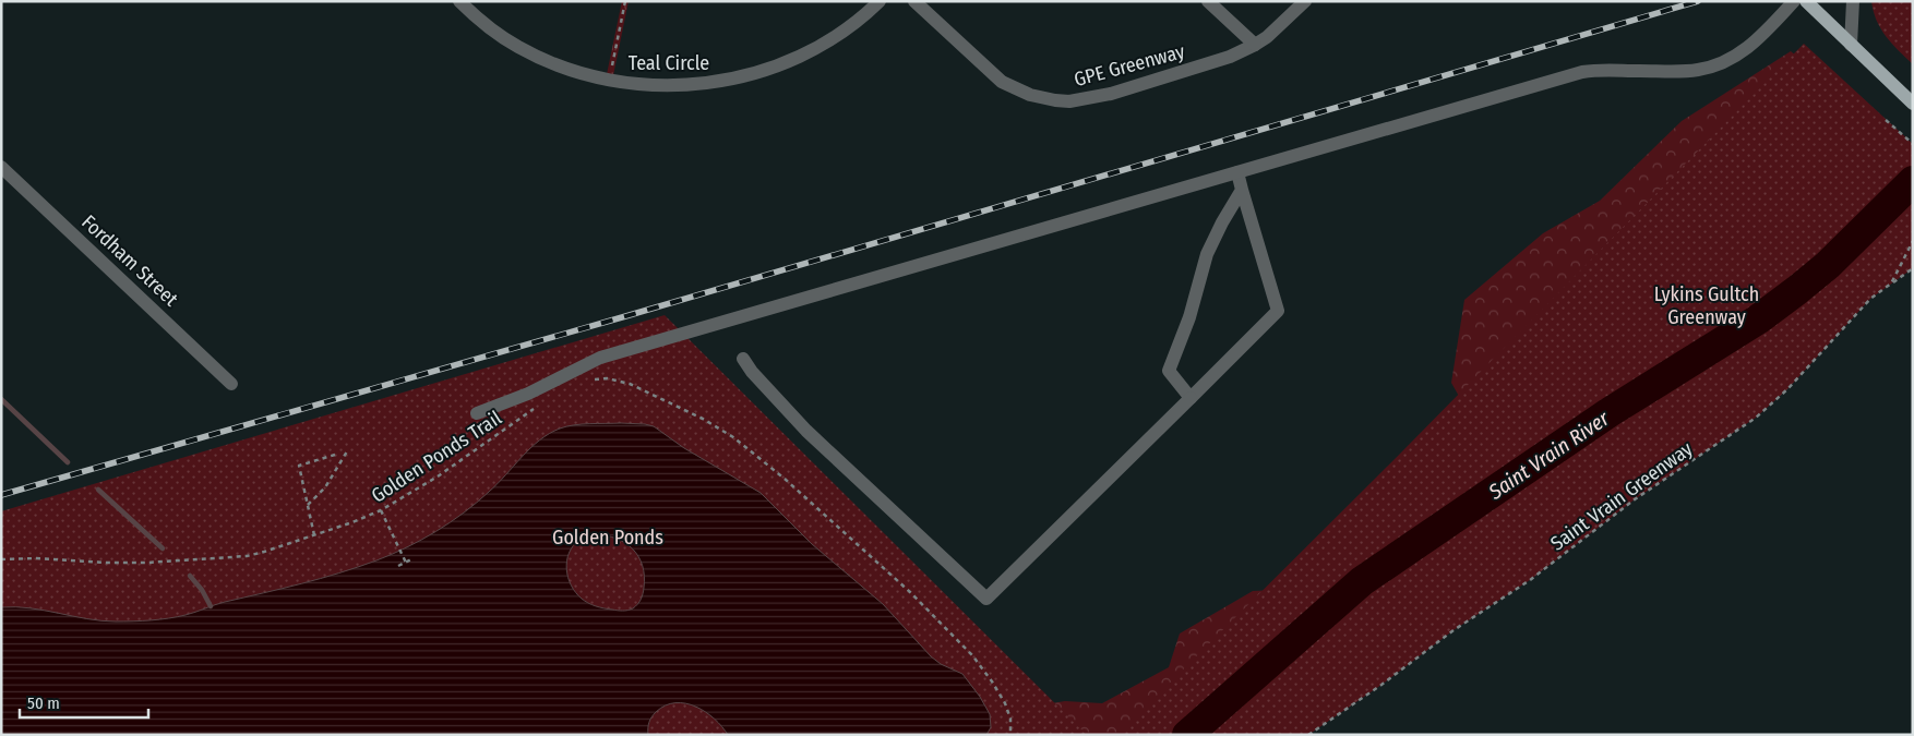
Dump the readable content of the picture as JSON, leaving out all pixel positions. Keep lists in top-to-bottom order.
{
  "streets": {
    "street": ["Teal Circle", "GPE Greenway", "Fordham Street"],
    "path": ["Golden Ponds Trail", "Saint Vrain Greenway"]
  },
  "water": ["Saint Vrain River"],
  "parks": ["Lykins Gultch Greenway", "Golden Ponds"],
  "scale_bar": "50 m"
}
